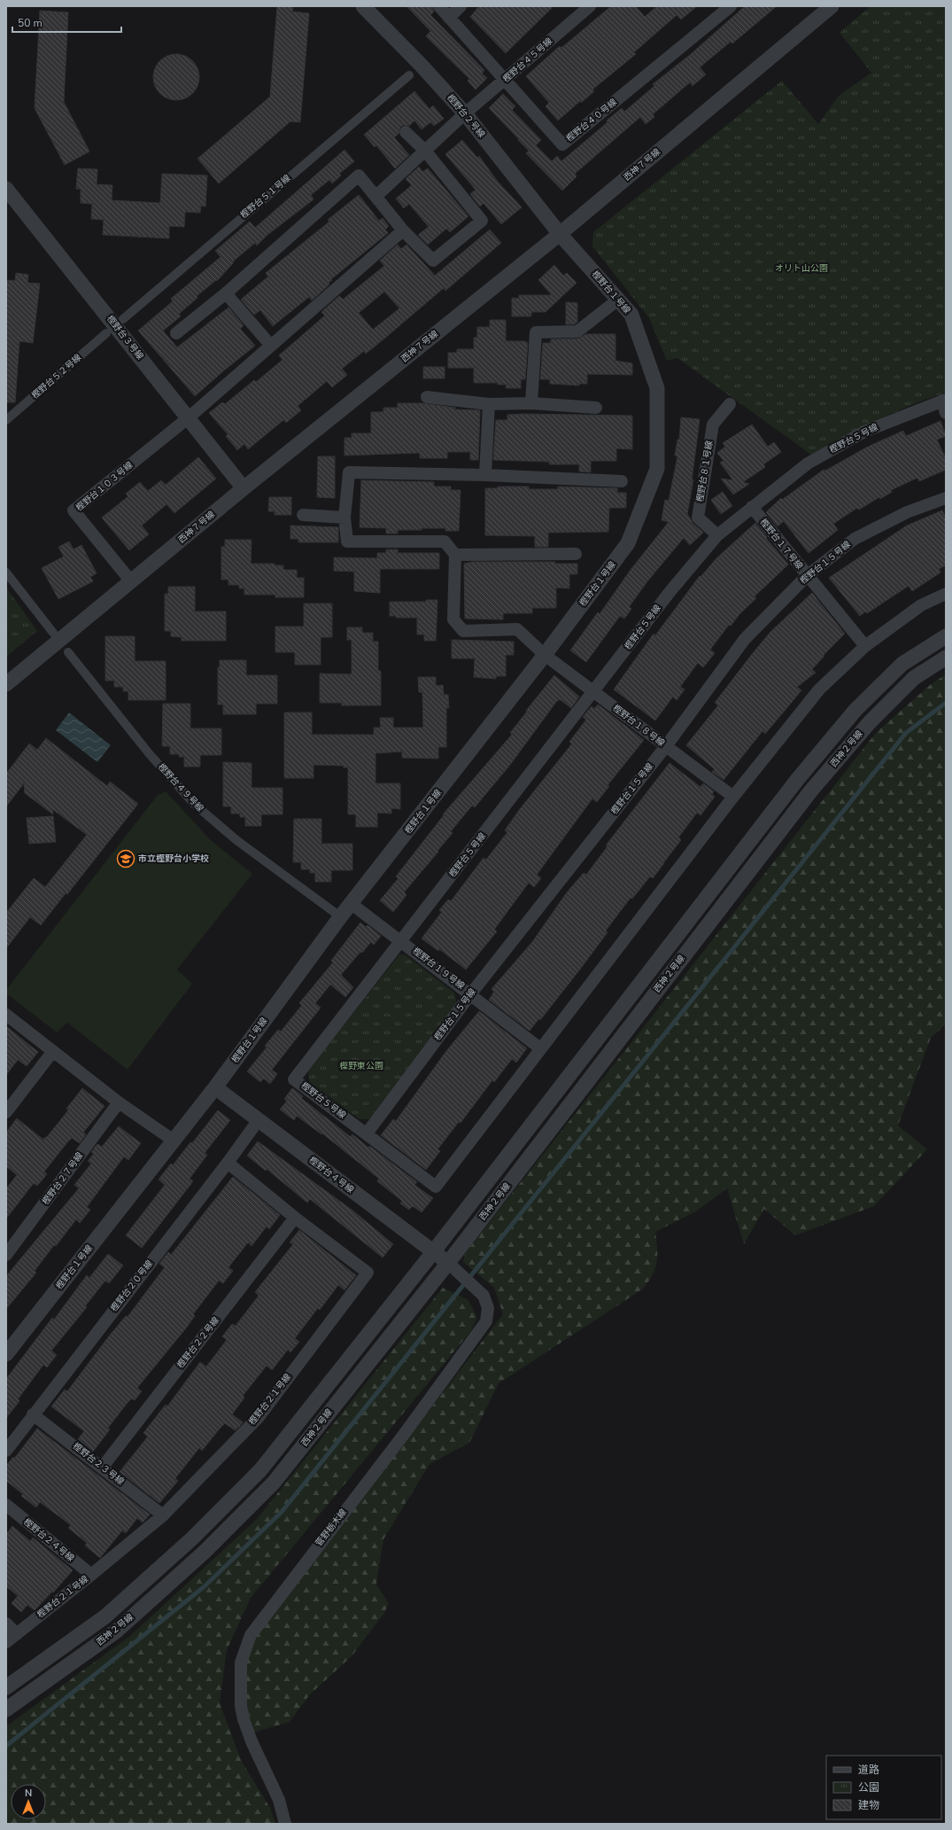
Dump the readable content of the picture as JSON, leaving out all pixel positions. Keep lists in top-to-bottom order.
{
  "streets": {
    "street": [
      "樫野台４５号線",
      "樫野台２号線",
      "樫野台４０号線",
      "西神７号線",
      "樫野台５１号線",
      "樫野台１号線",
      "樫野台３号線",
      "樫野台５２号線",
      "樫野台５号線",
      "樫野台８１号線",
      "樫野台１０３号線",
      "樫野台１７号線",
      "樫野台１５号線",
      "樫野台１８号線",
      "西神２号線",
      "樫野台４９号線",
      "樫野台１９号線",
      "樫野台４号線",
      "樫野台２７号線",
      "樫野台２０号線",
      "樫野台２２号線",
      "樫野台２１号線",
      "樫野台２３号線",
      "菅野栃木線",
      "樫野台２４号線"
    ]
  },
  "crossings": [
    ["樫野台４５号線", "樫野台２号線"],
    ["樫野台４５号線", "樫野台４０号線"],
    ["樫野台２号線", "西神７号線"],
    ["樫野台２号線", "樫野台１号線"],
    ["西神７号線", "樫野台１号線"],
    ["西神７号線", "樫野台３号線"],
    ["西神７号線", "樫野台１０３号線"],
    ["樫野台１号線", "樫野台１８号線"],
    ["樫野台１号線", "樫野台１９号線"],
    ["樫野台１号線", "樫野台４号線"],
    ["樫野台３号線", "樫野台１０３号線"],
    ["樫野台５号線", "樫野台８１号線"],
    ["樫野台５号線", "樫野台１７号線"],
    ["樫野台５号線", "樫野台１５号線"],
    ["樫野台５号線", "樫野台１８号線"],
    ["樫野台５号線", "樫野台１９号線"],
    ["樫野台１７号線", "樫野台１５号線"],
    ["樫野台１５号線", "樫野台１８号線"],
    ["樫野台１５号線", "樫野台１９号線"],
    ["西神２号線", "樫野台４号線"],
    ["西神２号線", "菅野栃木線"],
    ["樫野台４号線", "樫野台２０号線"],
    ["樫野台４号線", "菅野栃木線"],
    ["樫野台２０号線", "樫野台２１号線"],
    ["樫野台２０号線", "樫野台２３号線"],
    ["樫野台２２号線", "樫野台２１号線"],
    ["樫野台２２号線", "樫野台２３号線"],
    ["樫野台２１号線", "樫野台２３号線"],
    ["樫野台２１号線", "樫野台２４号線"]
  ],
  "parks": ["オリト山公園", "樫野東公園"],
  "places": {
    "school or university": ["市立樫野台小学校"]
  },
  "legend": ["道路", "公園", "建物"],
  "scale_bar": "50 m",
  "north": "top"
}
